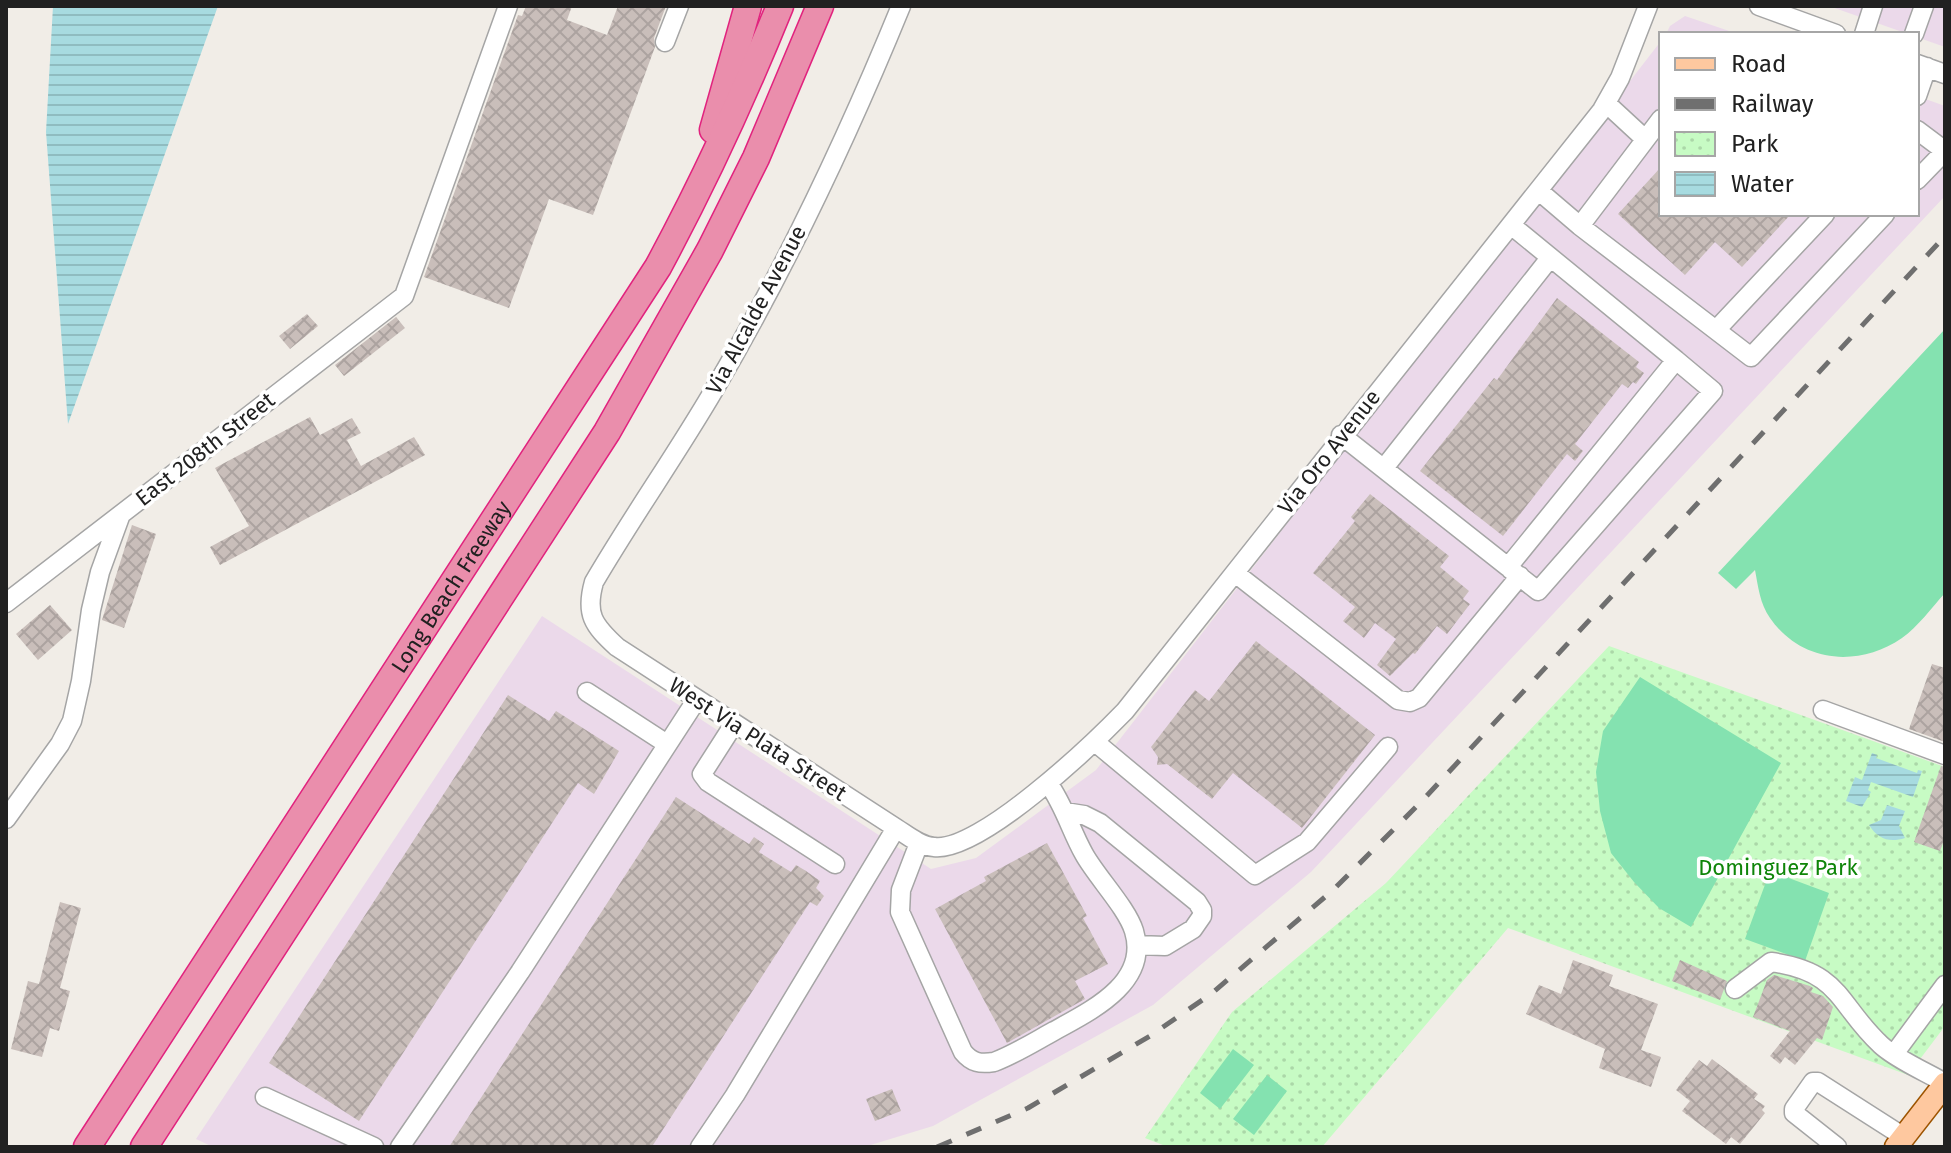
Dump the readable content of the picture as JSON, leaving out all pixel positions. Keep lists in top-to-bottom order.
{
  "streets": {
    "highway": ["Long Beach Freeway"],
    "street": [
      "Via Alcalde Avenue",
      "East 208th Street",
      "Via Oro Avenue",
      "West Via Plata Street"
    ]
  },
  "crossings": [
    ["Via Alcalde Avenue", "West Via Plata Street"],
    ["Via Oro Avenue", "West Via Plata Street"]
  ],
  "parks": ["Dominguez Park"],
  "legend": [
    "Road",
    "Railway",
    "Park",
    "Water"
  ]
}
